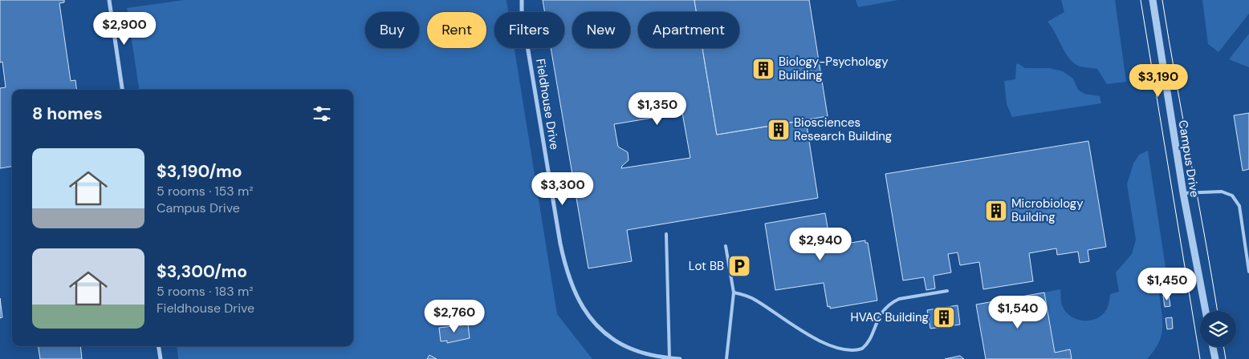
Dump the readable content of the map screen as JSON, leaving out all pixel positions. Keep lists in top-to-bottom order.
{
  "streets": {
    "street": ["Fieldhouse Drive", "Campus Drive"]
  },
  "places": {
    "building": [
      "Biology-Psychology Building",
      "Biosciences Research Building",
      "Microbiology Building",
      "HVAC Building"
    ],
    "parking": ["Lot BB"]
  },
  "page": {
    "price": [
      "$2,900",
      "$3,190",
      "$1,350",
      "$3,300",
      "$2,940",
      "$1,450",
      "$1,540",
      "$2,760"
    ],
    "chip": [
      "Buy",
      "Rent",
      "Filters",
      "New",
      "Apartment"
    ],
    "heading": "8 homes",
    "list": [
      {
        "name": "$3,190/mo",
        "note": "5 rooms · 153 m² · Campus Drive"
      },
      {
        "name": "$3,300/mo",
        "note": "5 rooms · 183 m² · Fieldhouse Drive"
      }
    ]
  }
}
